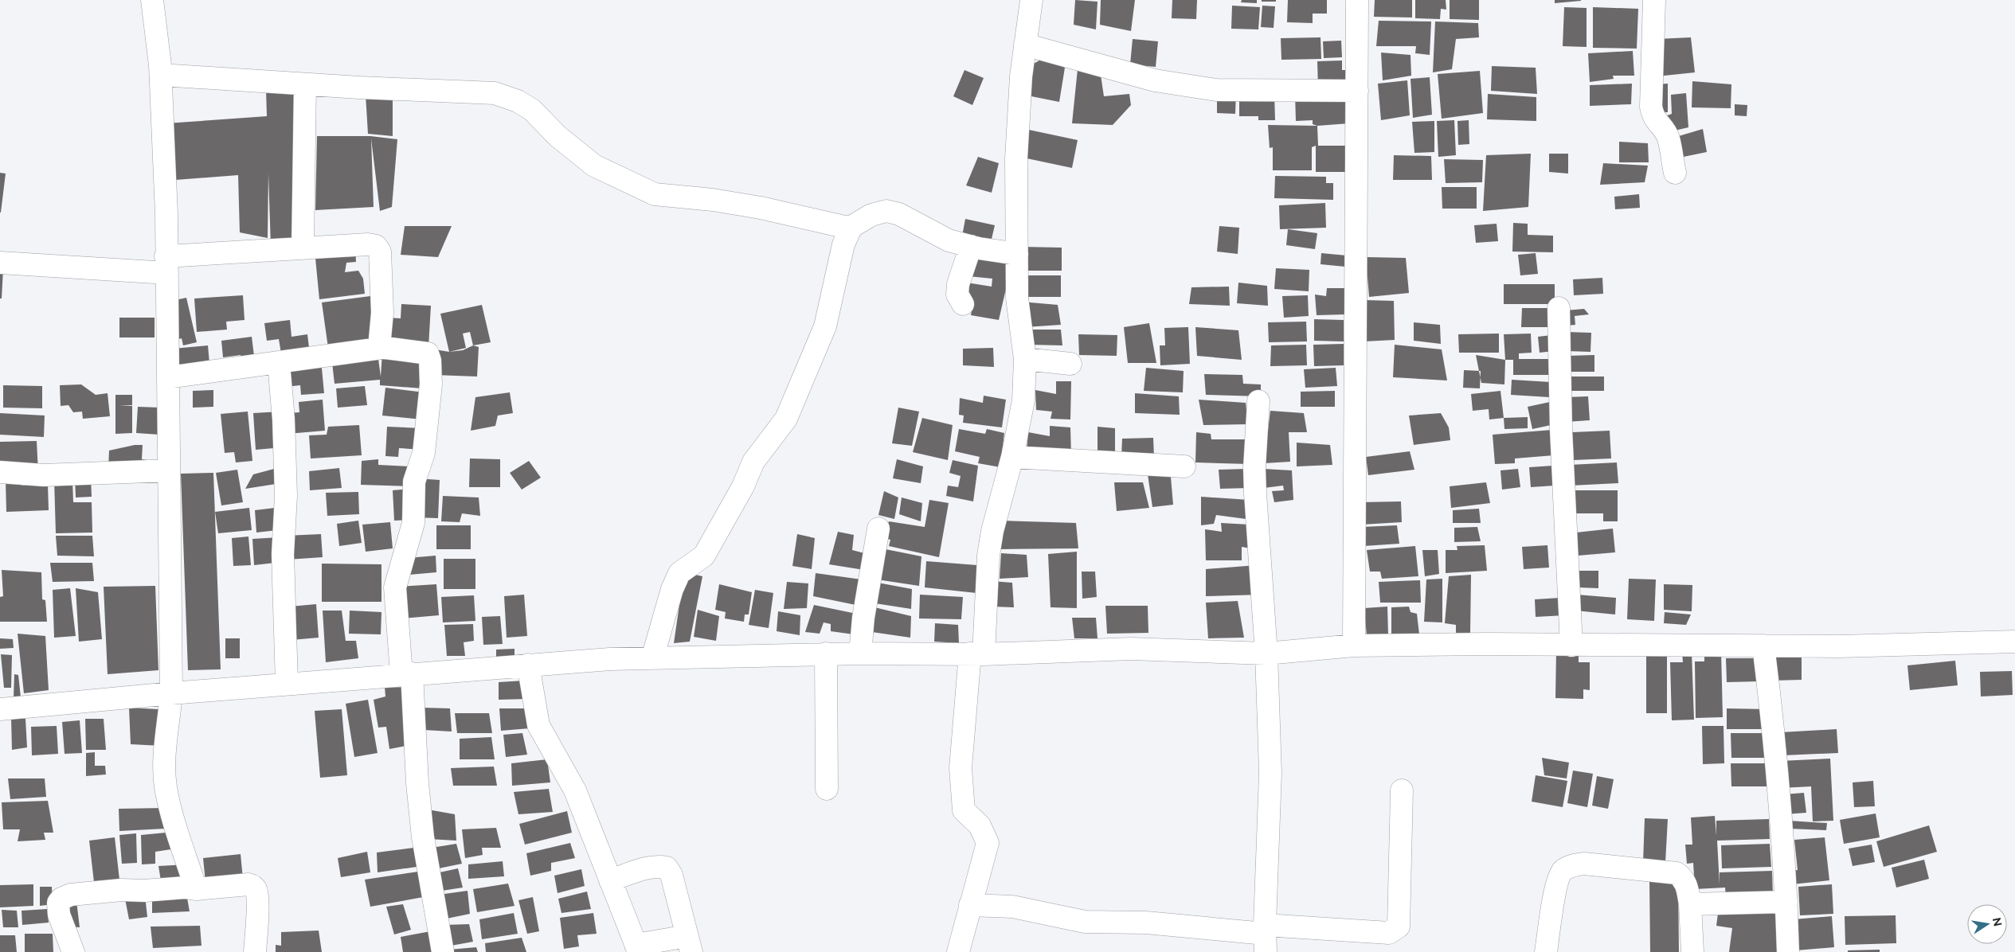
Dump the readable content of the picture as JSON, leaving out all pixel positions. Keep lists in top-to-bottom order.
{
  "north": "right"
}
